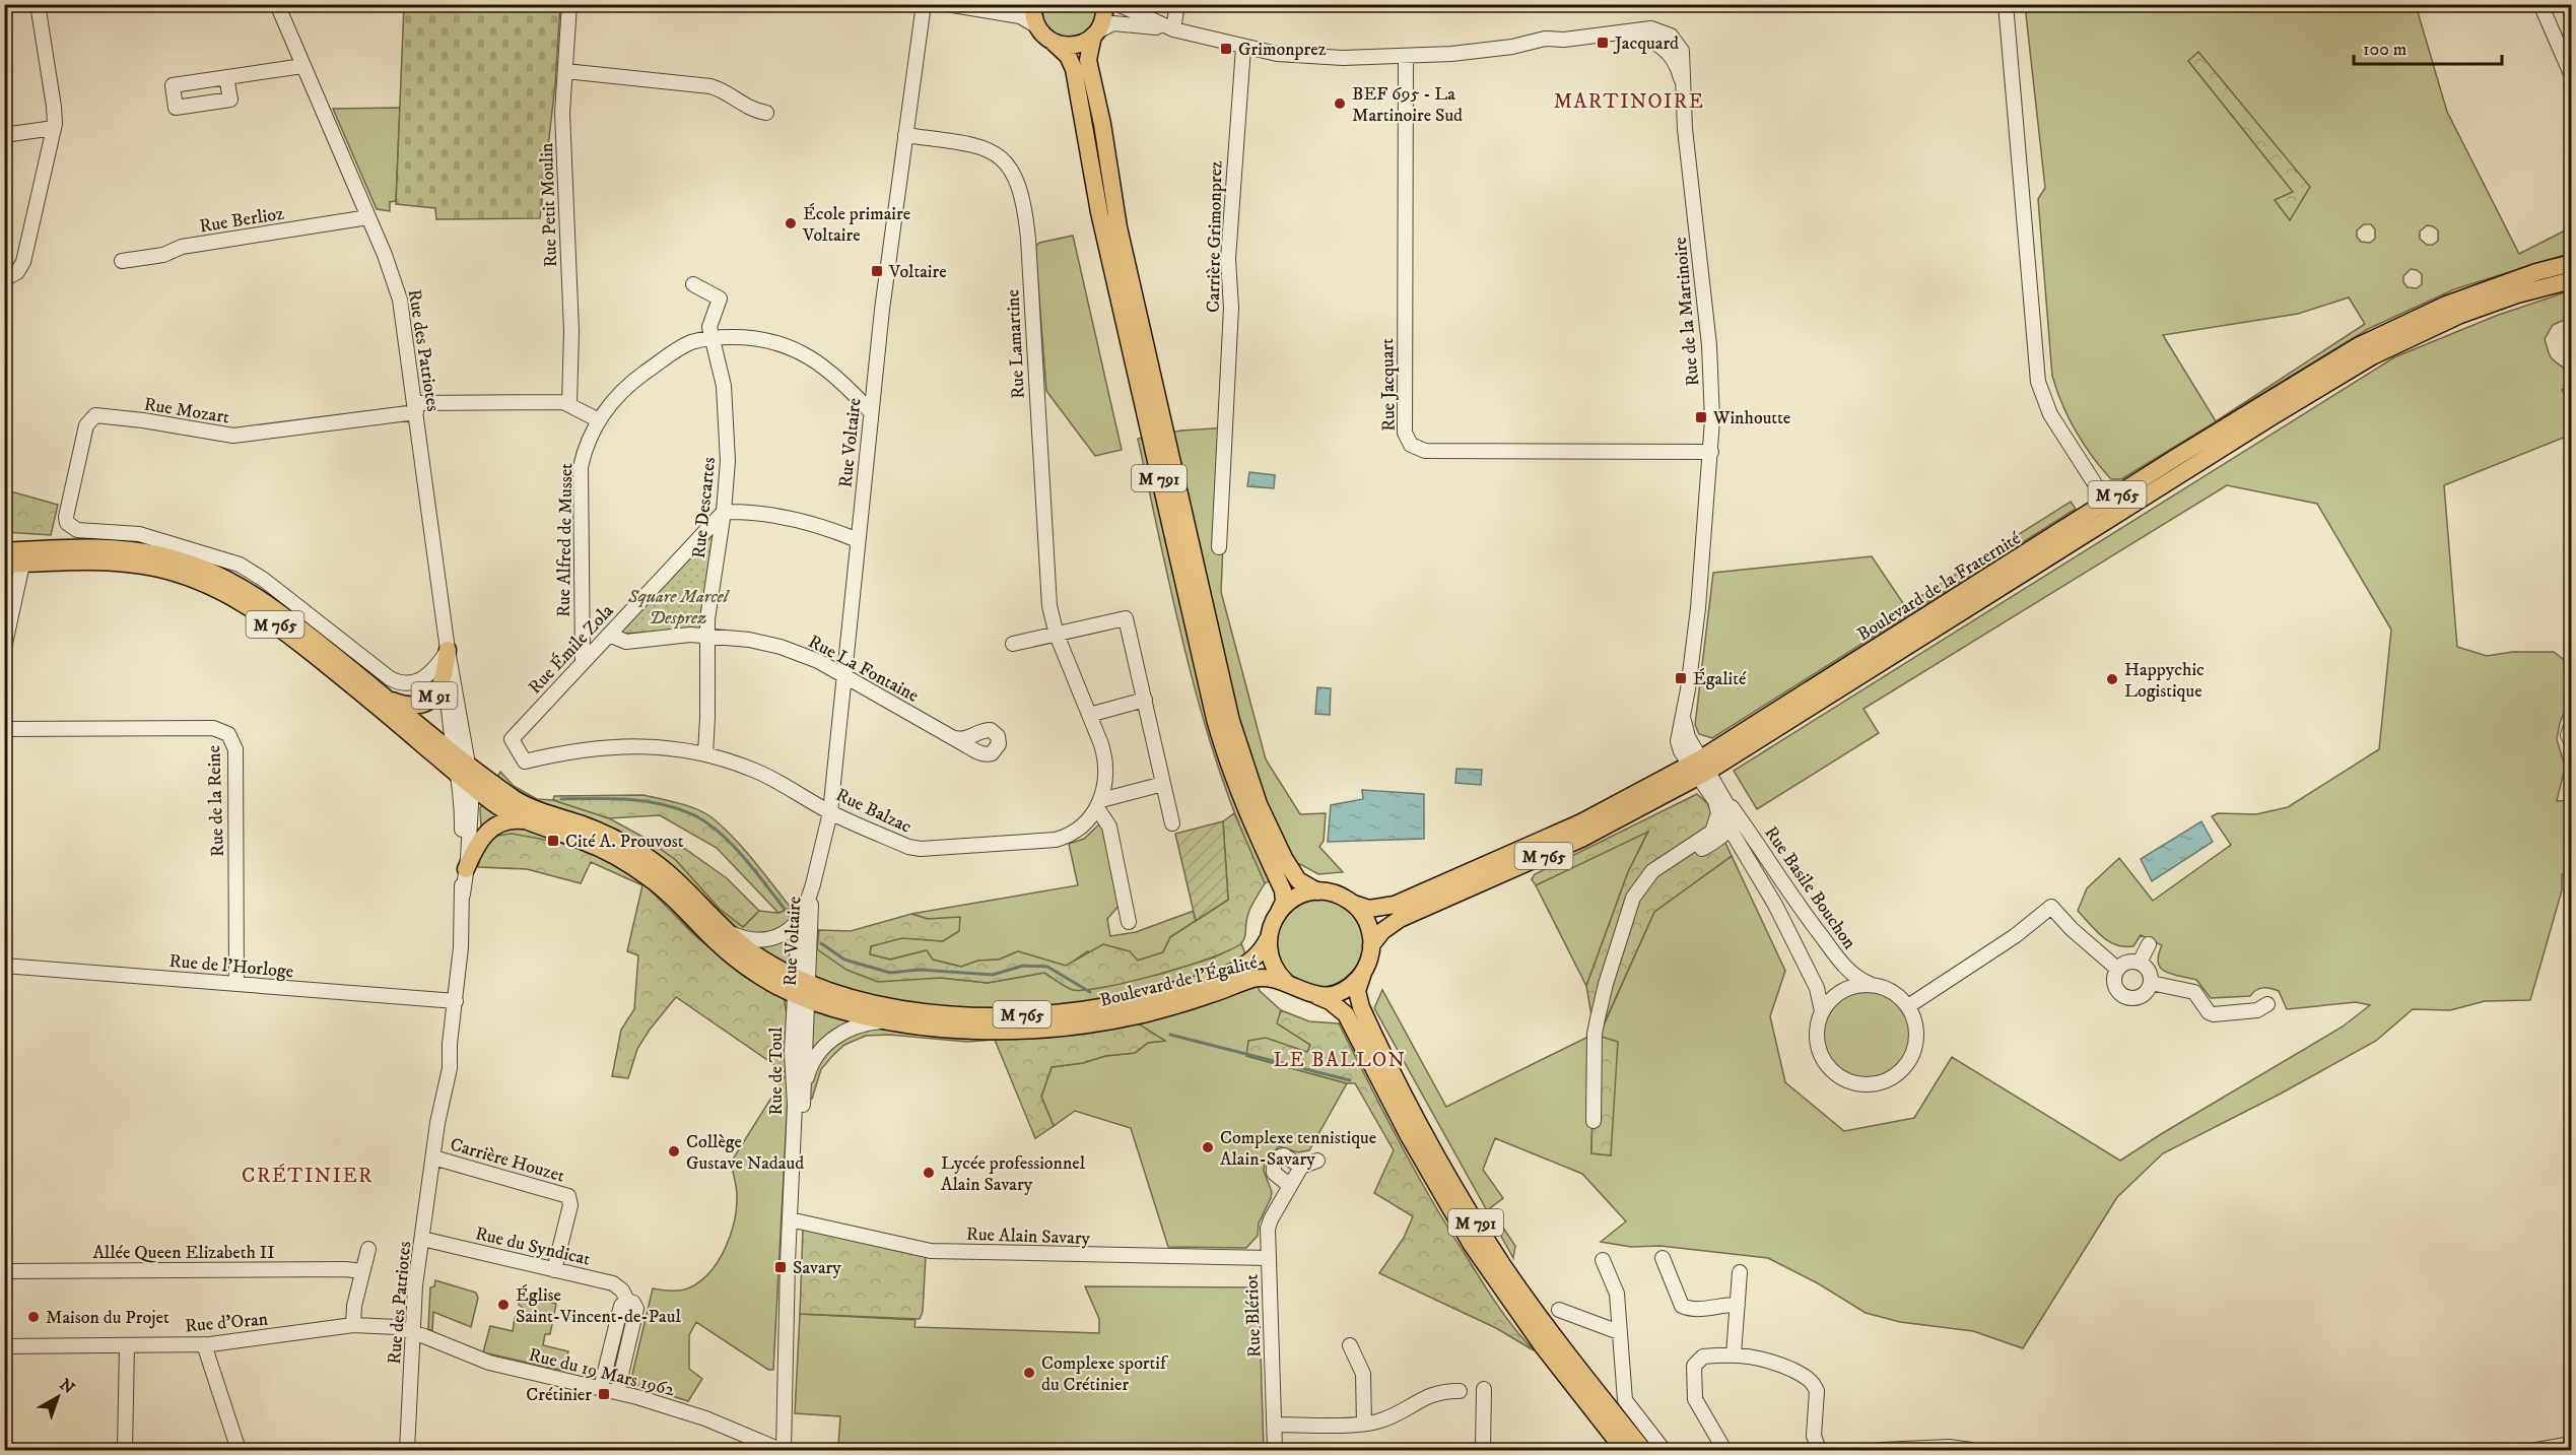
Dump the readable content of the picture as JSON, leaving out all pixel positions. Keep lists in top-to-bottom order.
{
  "streets": {
    "main road": [
      "M 791",
      "M 765",
      "Boulevard de la Fraternité",
      "M 91",
      "Boulevard de l'Égalité"
    ],
    "street": [
      "Rue Petit Moulin",
      "Rue Berlioz",
      "Carrière Grimonprez",
      "Rue de la Martinoire",
      "Rue Lamartine",
      "Rue des Patriotes",
      "Rue Jacquart",
      "Rue Mozart",
      "Rue Voltaire",
      "Rue Descartes",
      "Rue Alfred de Musset",
      "Rue Émile Zola",
      "Rue La Fontaine",
      "Rue de la Reine",
      "Rue Balzac",
      "Rue Basile Bouchon",
      "Rue de l'Horloge",
      "Rue de Toul",
      "Carrière Houzet",
      "Rue Alain Savary",
      "Rue du Syndicat",
      "Allée Queen Elizabeth II",
      "Rue Blériot",
      "Rue d'Oran",
      "Rue du 19 Mars 1962"
    ]
  },
  "crossings": [
    ["Rue Berlioz", "Rue des Patriotes"],
    ["Carrière Grimonprez", "Rue de la Martinoire"],
    ["Rue de la Martinoire", "Rue Jacquart"],
    ["Rue de la Martinoire", "M 791"],
    ["Rue de la Martinoire", "Boulevard de la Fraternité"],
    ["Rue de la Martinoire", "Rue Basile Bouchon"],
    ["Rue Lamartine", "Rue Voltaire"],
    ["Rue des Patriotes", "Rue Mozart"],
    ["Rue des Patriotes", "M 765"],
    ["Rue des Patriotes", "M 91"],
    ["Rue des Patriotes", "Rue de l'Horloge"],
    ["Rue des Patriotes", "Boulevard de l'Égalité"],
    ["Rue des Patriotes", "Carrière Houzet"],
    ["Rue des Patriotes", "Rue du Syndicat"],
    ["Rue des Patriotes", "Rue d'Oran"],
    ["Rue des Patriotes", "Rue du 19 Mars 1962"],
    ["Rue Voltaire", "Rue Alfred de Musset"],
    ["Rue Voltaire", "Rue La Fontaine"],
    ["Rue Voltaire", "Rue Balzac"],
    ["Rue Voltaire", "Boulevard de l'Égalité"],
    ["Rue Voltaire", "Rue de Toul"],
    ["M 791", "Boulevard de la Fraternité"],
    ["M 791", "Boulevard de l'Égalité"],
    ["M 765", "M 91"],
    ["M 765", "Boulevard de l'Égalité"],
    ["Rue Descartes", "Rue Alfred de Musset"],
    ["Rue Descartes", "Rue Émile Zola"],
    ["Rue Descartes", "Rue La Fontaine"],
    ["Rue Descartes", "Rue Balzac"],
    ["Rue Alfred de Musset", "Rue Émile Zola"],
    ["Boulevard de la Fraternité", "Boulevard de l'Égalité"],
    ["Rue Émile Zola", "Rue La Fontaine"],
    ["Rue Émile Zola", "Rue Balzac"],
    ["M 91", "Boulevard de l'Égalité"],
    ["Rue de la Reine", "Rue de l'Horloge"],
    ["Boulevard de l'Égalité", "Rue de Toul"],
    ["Rue de Toul", "Rue Alain Savary"],
    ["Rue de Toul", "Rue du 19 Mars 1962"],
    ["Carrière Houzet", "Rue du Syndicat"],
    ["Rue Alain Savary", "Rue Blériot"],
    ["Rue d'Oran", "Rue du 19 Mars 1962"]
  ],
  "districts": ["MARTINOIRE", "LE BALLON", "CRÉTINIER"],
  "parks": ["Square Marcel Desprez"],
  "places": {
    "transit": [
      "Jacquard",
      "Grimonprez",
      "Voltaire",
      "Winhoutte",
      "Égalité",
      "Cité A. Prouvost",
      "Savary",
      "Crétinier"
    ],
    "other": [
      "BEF 695 - La Martinoire Sud",
      "École primaire Voltaire",
      "Happychic Logistique",
      "Complexe tennistique Alain-Savary",
      "Collège Gustave Nadaud",
      "Lycée professionnel Alain Savary",
      "Église Saint-Vincent-de-Paul",
      "Maison du Projet",
      "Complexe sportif du Crétinier"
    ]
  },
  "scale_bar": "100 m",
  "north": "top right"
}
